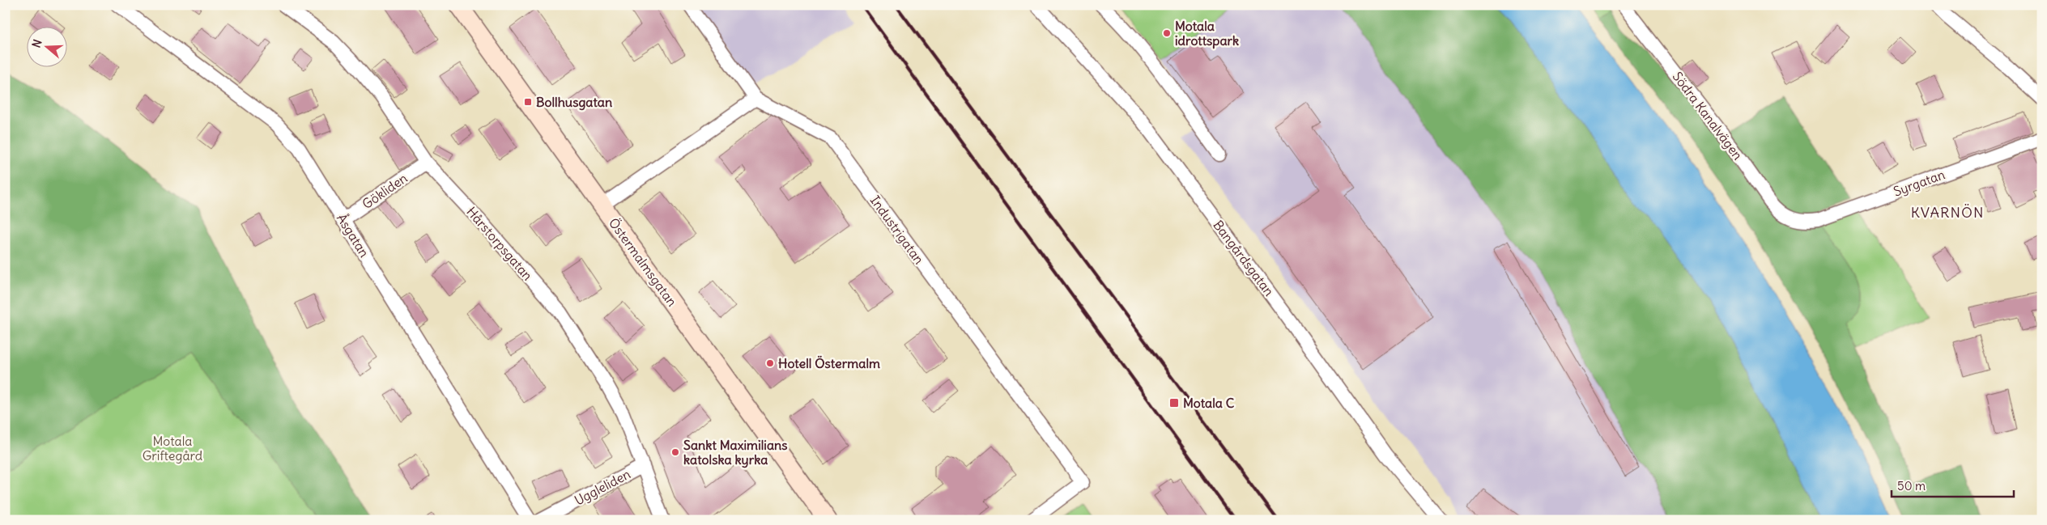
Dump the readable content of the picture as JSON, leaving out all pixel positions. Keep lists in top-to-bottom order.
{
  "streets": {
    "street": [
      "Södra Kanalvägen",
      "Syrgatan",
      "Gökliden",
      "Industrigatan",
      "Åsgatan",
      "Hårstorpsgatan",
      "Bangårdsgatan",
      "Östermalmsgatan",
      "Uggleliden"
    ]
  },
  "crossings": [
    ["Södra Kanalvägen", "Syrgatan"],
    ["Gökliden", "Åsgatan"],
    ["Gökliden", "Hårstorpsgatan"],
    ["Hårstorpsgatan", "Uggleliden"]
  ],
  "districts": ["KVARNÖN"],
  "parks": ["Motala Griftegård"],
  "places": {
    "other": ["Motala idrottspark", "Hotell Östermalm", "Sankt Maximilians katolska kyrka"],
    "transit": ["Bollhusgatan", "Motala C"]
  },
  "scale_bar": "50 m",
  "north": "left"
}
